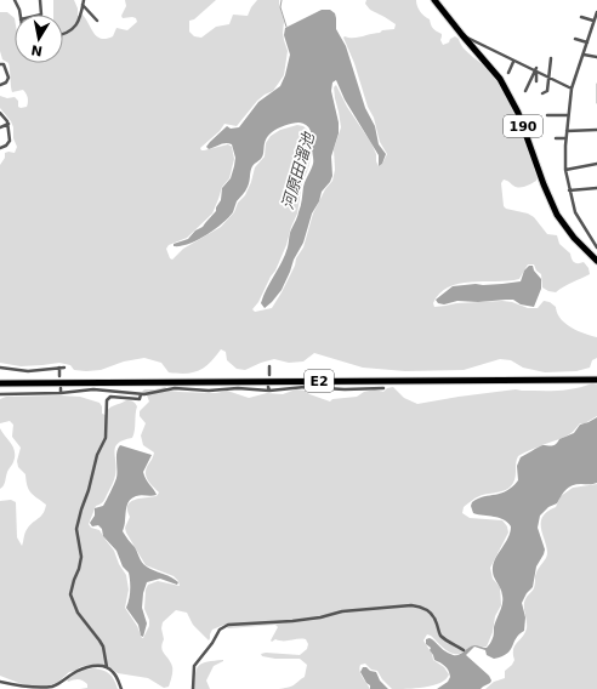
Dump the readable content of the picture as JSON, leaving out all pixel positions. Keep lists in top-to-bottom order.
{
  "streets": {
    "highway": ["190", "E2"]
  },
  "water": ["河原田溜池"],
  "north": "bottom"
}
